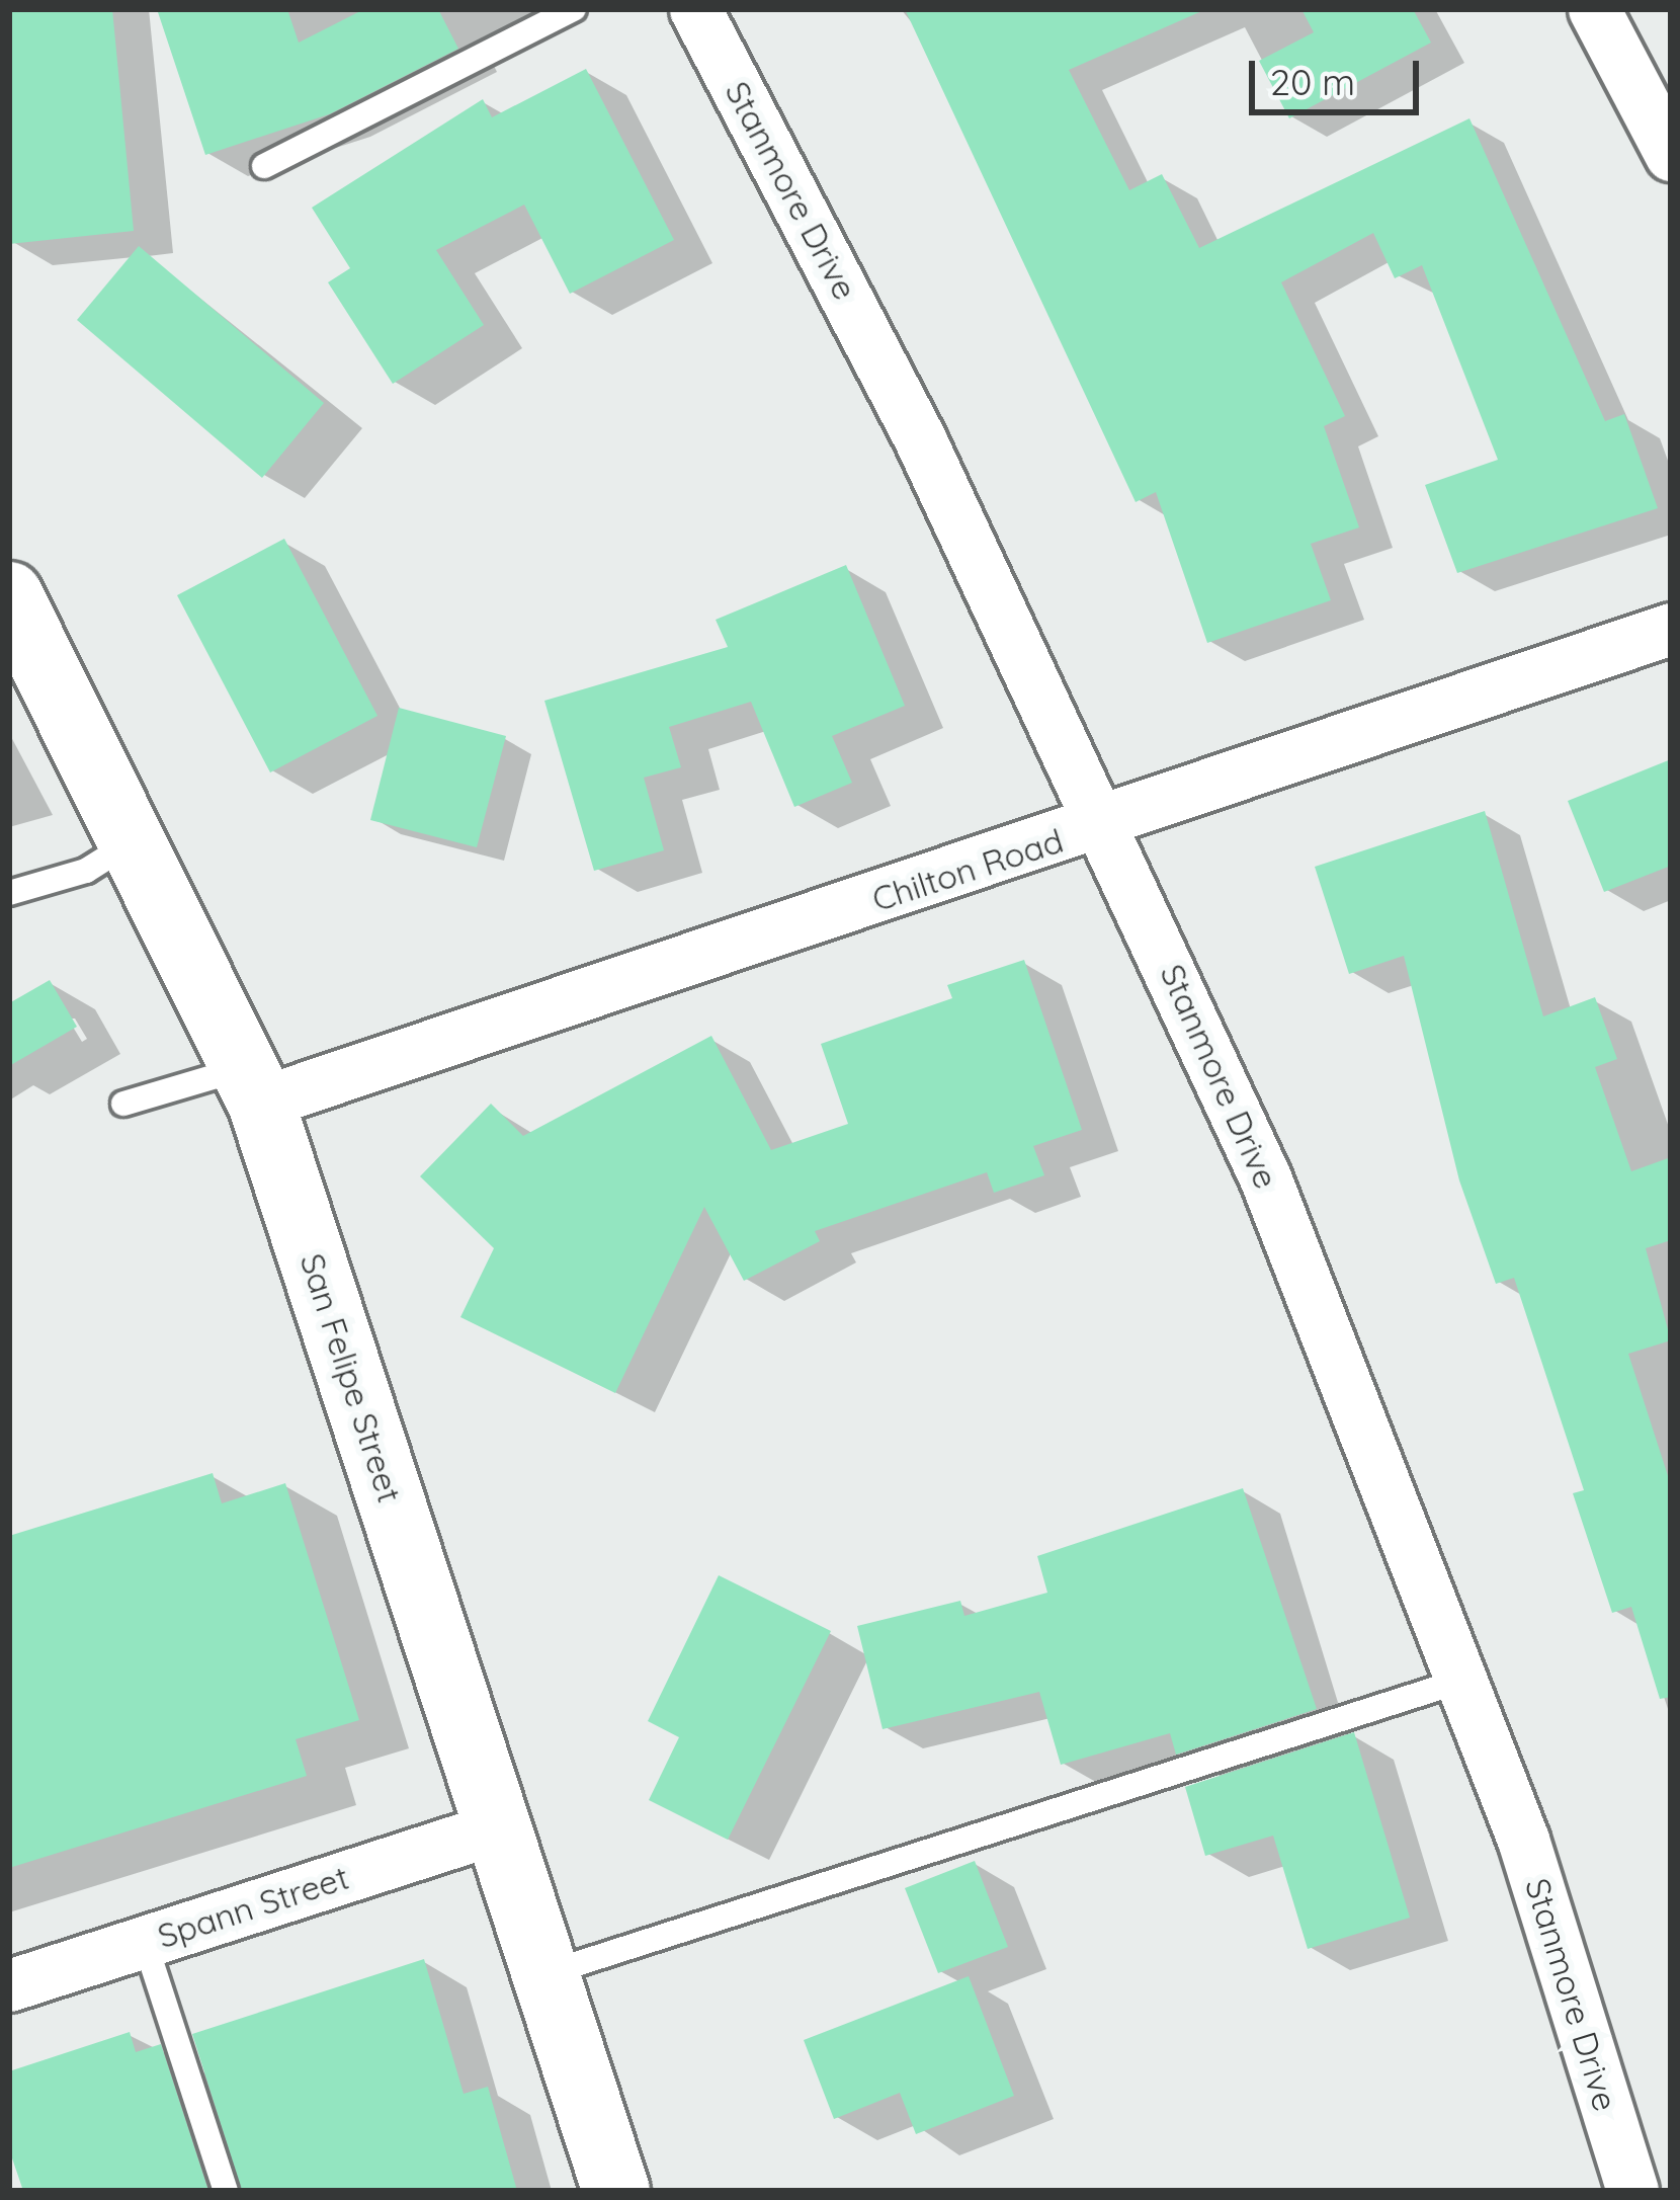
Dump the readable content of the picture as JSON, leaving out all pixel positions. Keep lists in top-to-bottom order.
{
  "streets": {
    "street": [
      "Stanmore Drive",
      "Chilton Road",
      "San Felipe Street",
      "Spann Street"
    ]
  },
  "crossings": [
    ["Stanmore Drive", "Chilton Road"],
    ["Chilton Road", "San Felipe Street"],
    ["San Felipe Street", "Spann Street"]
  ],
  "scale_bar": "20 m"
}
